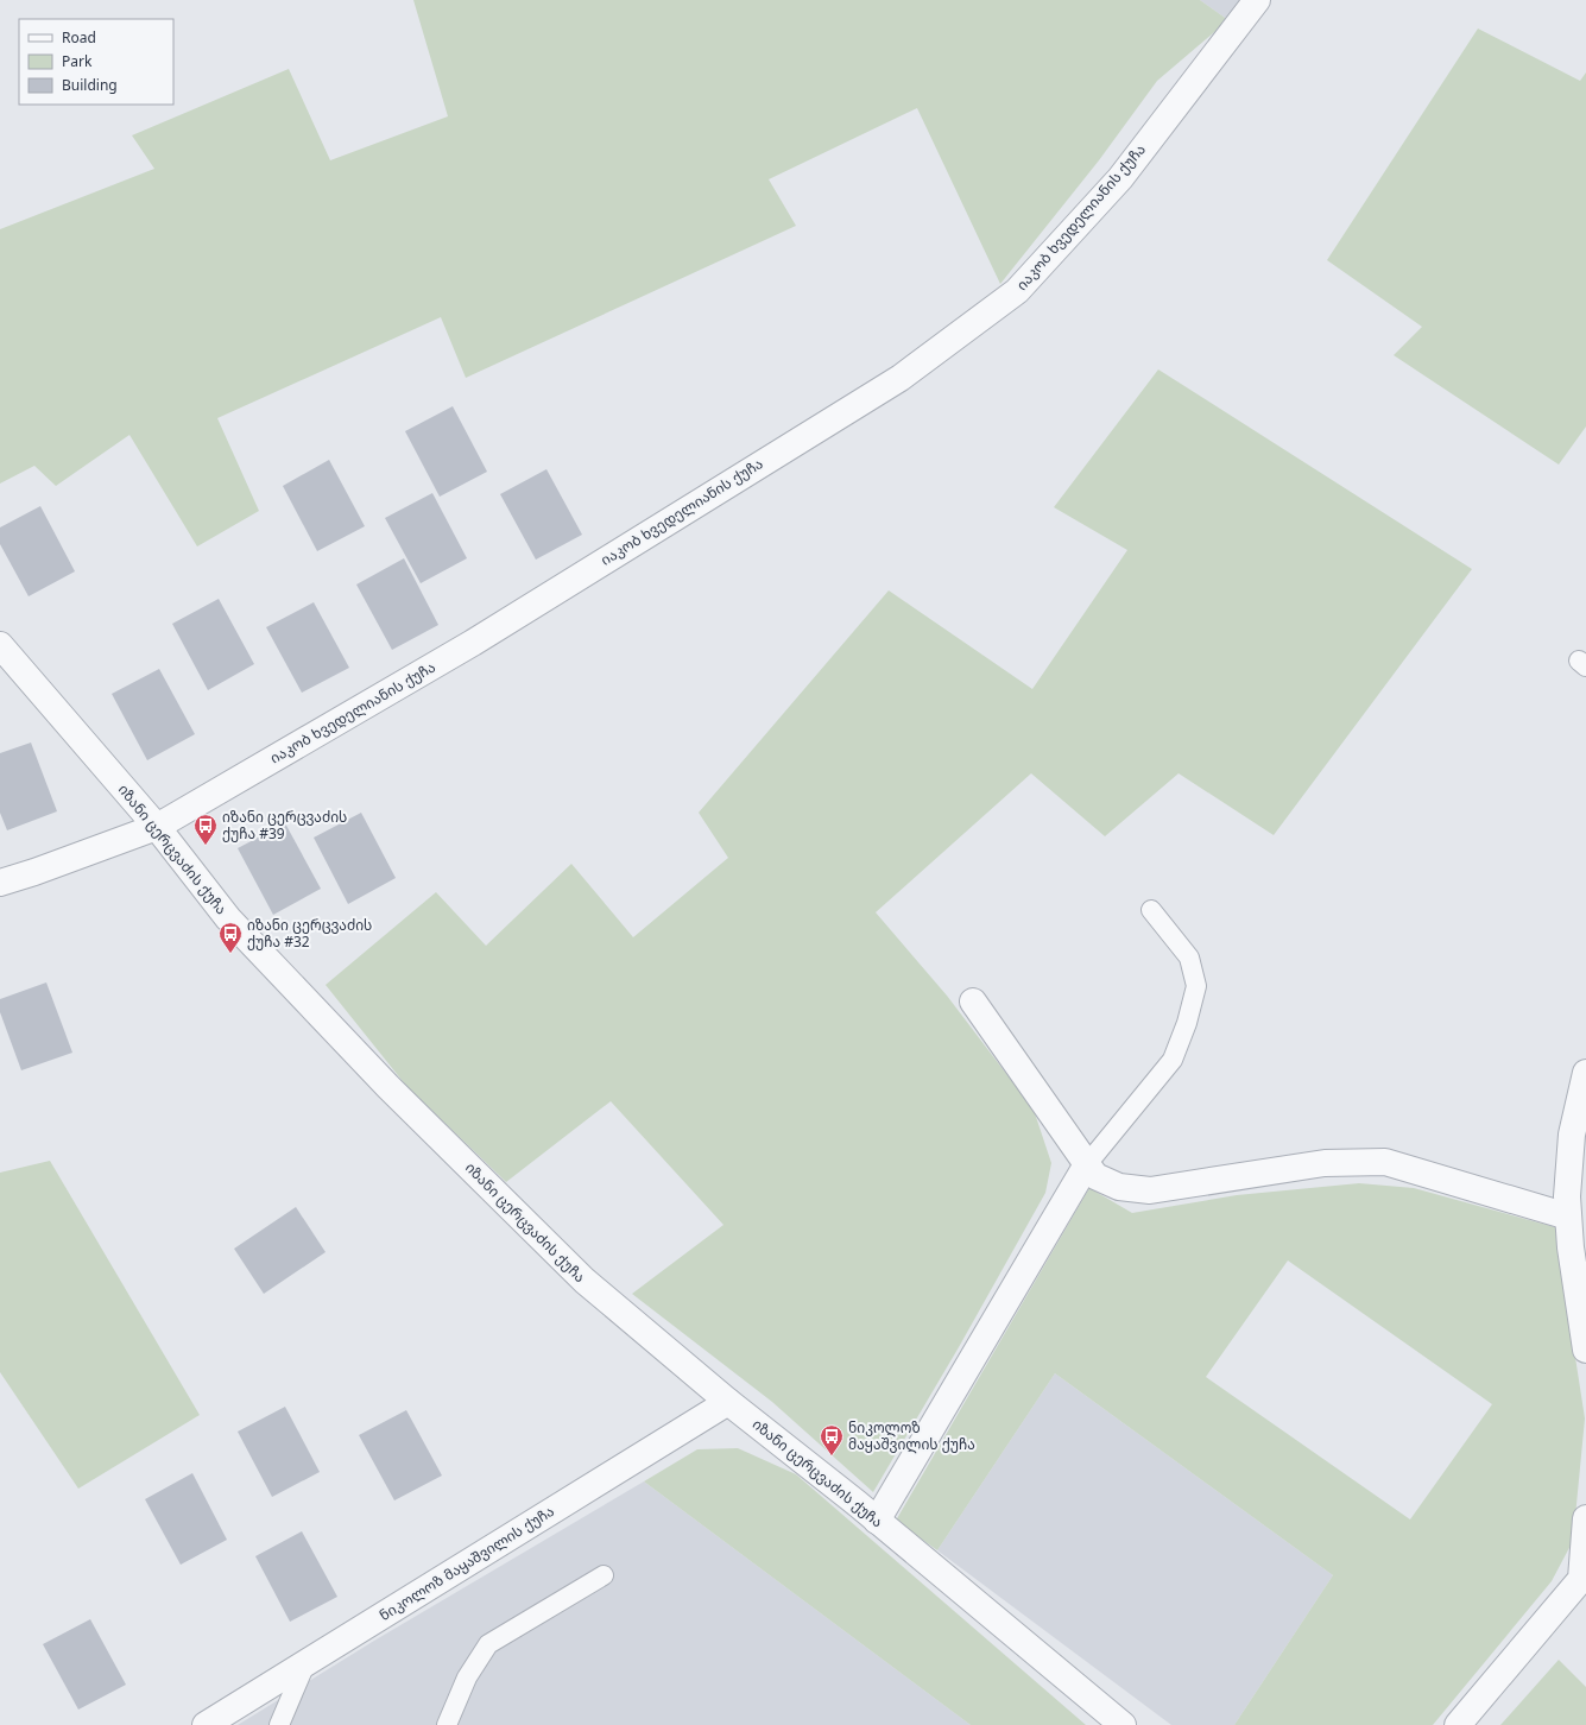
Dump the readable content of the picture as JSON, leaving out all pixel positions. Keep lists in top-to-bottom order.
{
  "streets": {
    "street": ["იაკობ ხვედელიანის ქუჩა", "იზანი ცერცვაძის ქუჩა", "ნიკოლოზ მაყაშვილის ქუჩა"]
  },
  "crossings": [
    ["იაკობ ხვედელიანის ქუჩა", "იზანი ცერცვაძის ქუჩა"],
    ["იზანი ცერცვაძის ქუჩა", "ნიკოლოზ მაყაშვილის ქუჩა"]
  ],
  "places": {
    "bus stop": ["იზანი ცერცვაძის ქუჩა #39", "იზანი ცერცვაძის ქუჩა #32", "ნიკოლოზ მაყაშვილის ქუჩა"]
  },
  "legend": ["Road", "Park", "Building"]
}
